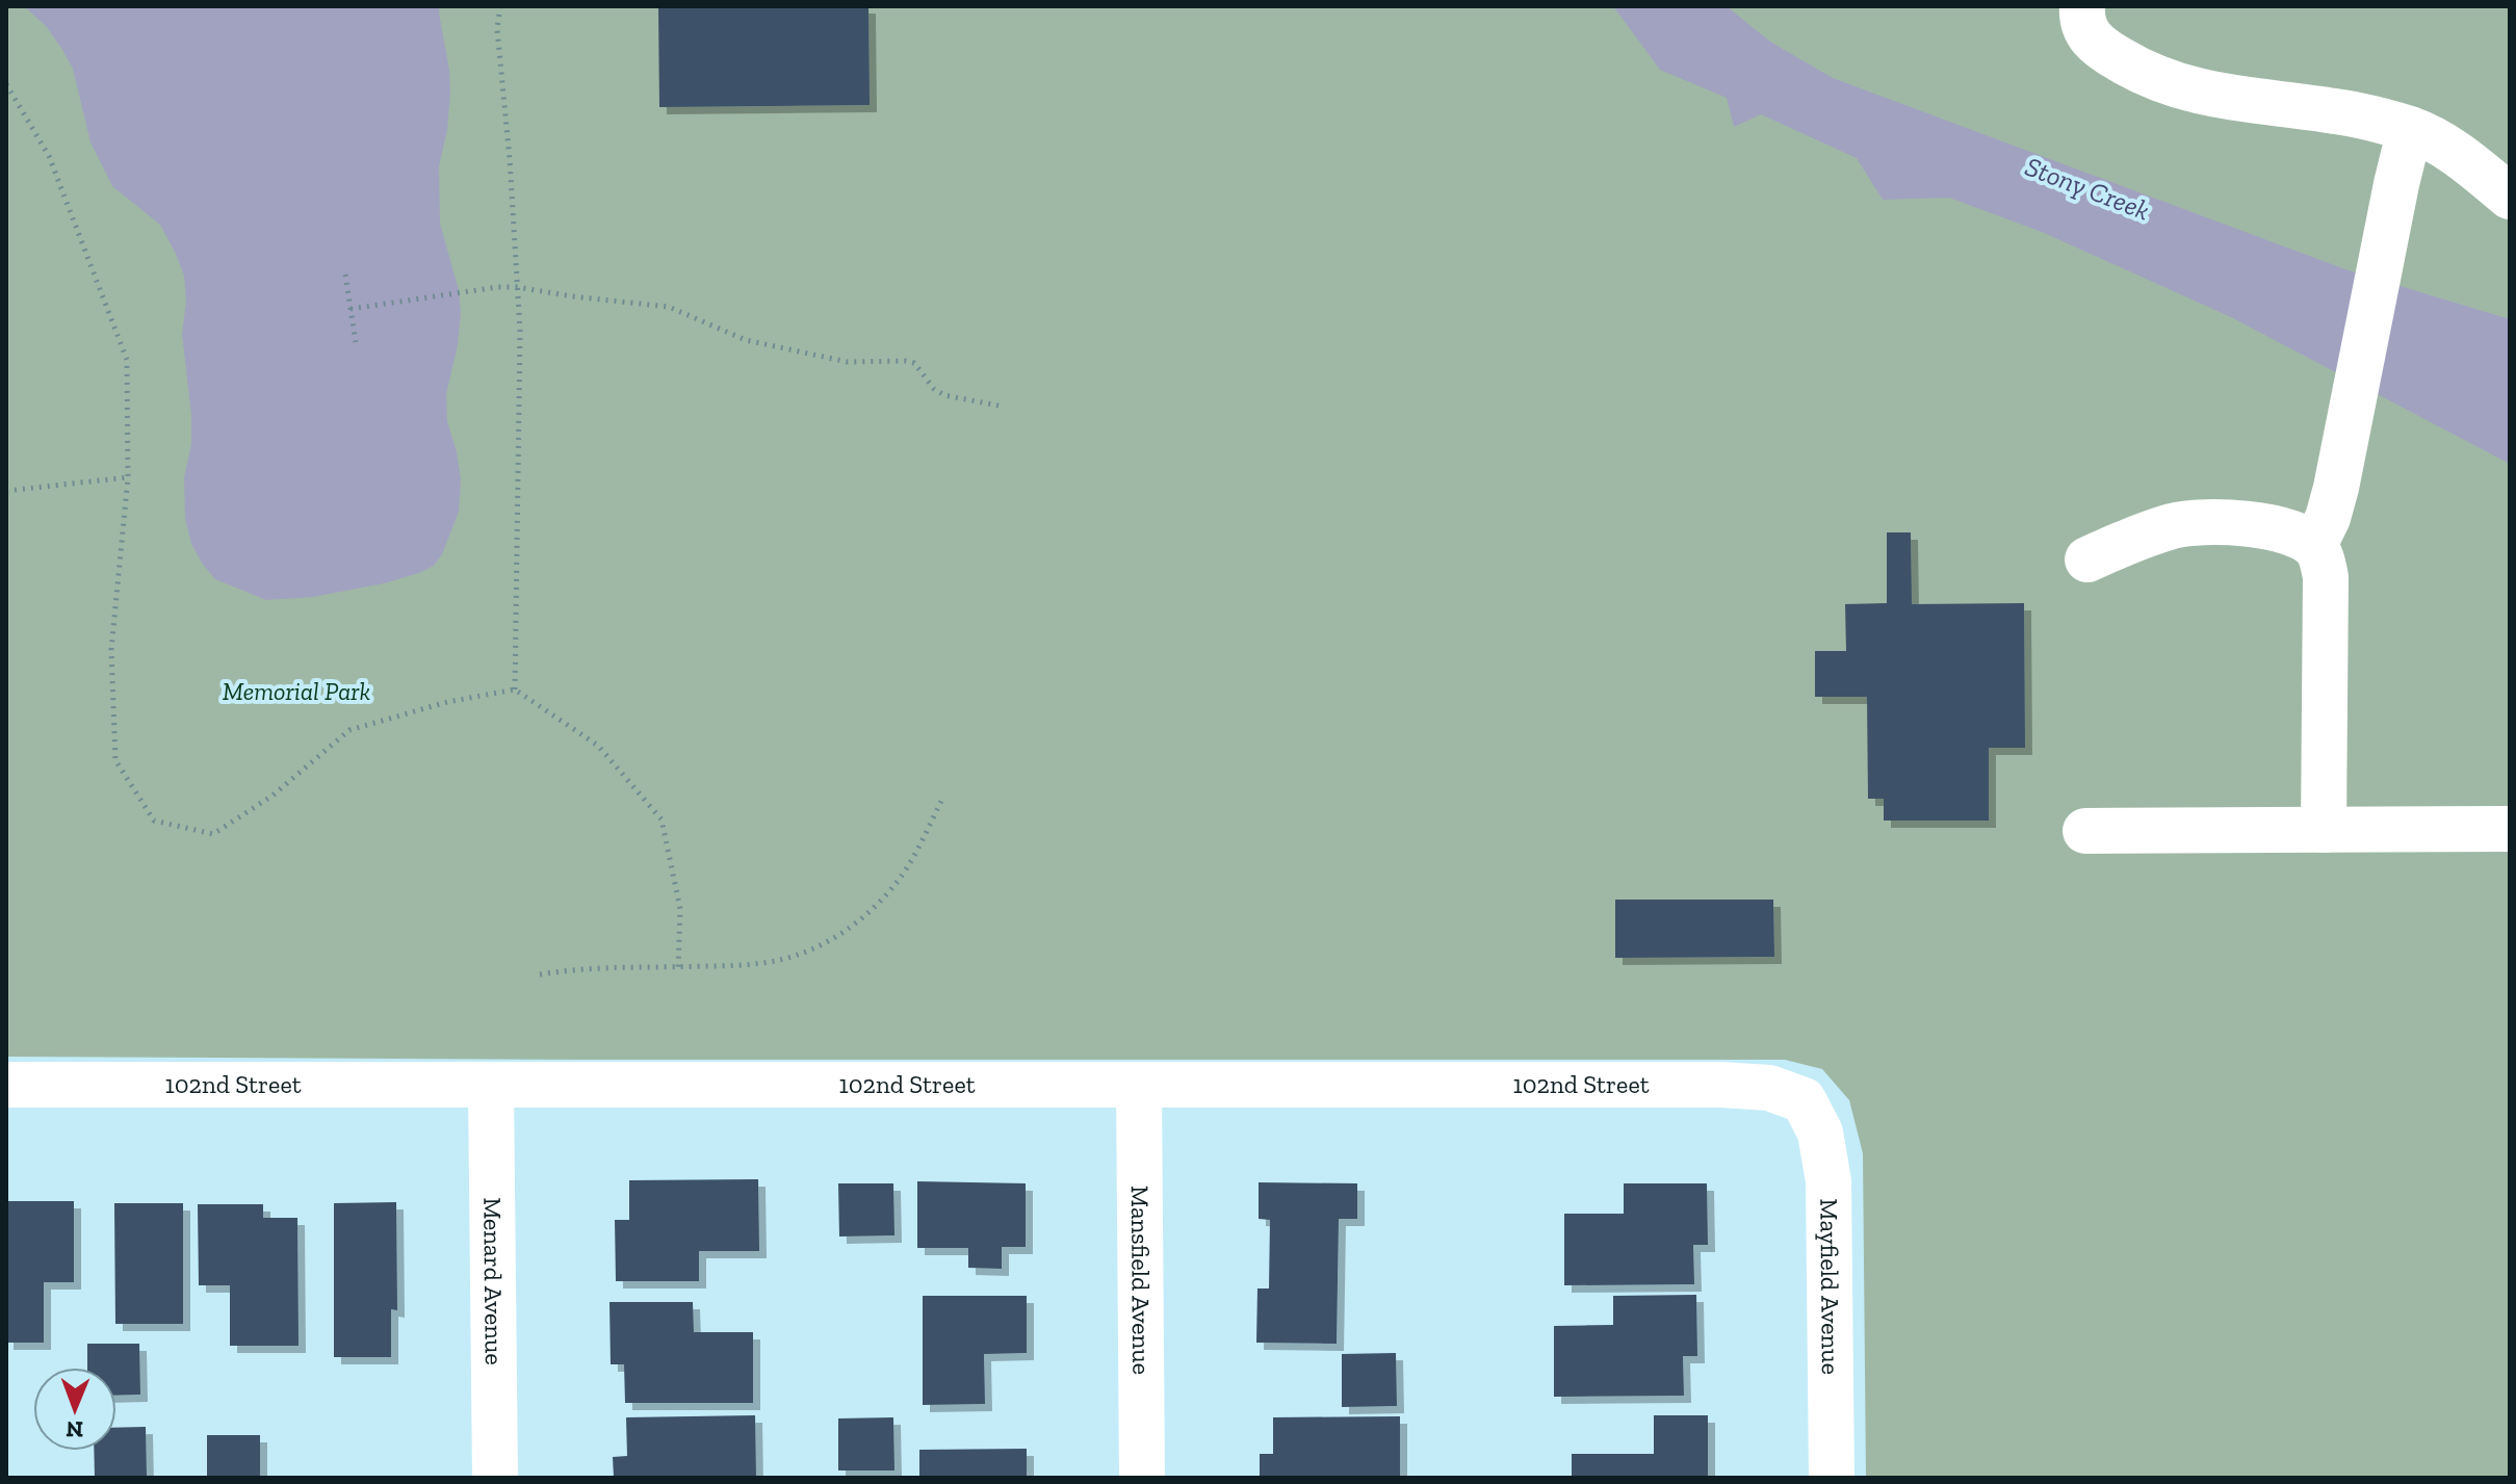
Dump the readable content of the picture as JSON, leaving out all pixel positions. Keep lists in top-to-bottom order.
{
  "streets": {
    "street": [
      "102nd Street",
      "Menard Avenue",
      "Mansfield Avenue",
      "Mayfield Avenue"
    ]
  },
  "crossings": [
    ["102nd Street", "Menard Avenue"],
    ["102nd Street", "Mansfield Avenue"],
    ["102nd Street", "Mayfield Avenue"]
  ],
  "water": ["Stony Creek"],
  "parks": ["Memorial Park"],
  "north": "bottom"
}
